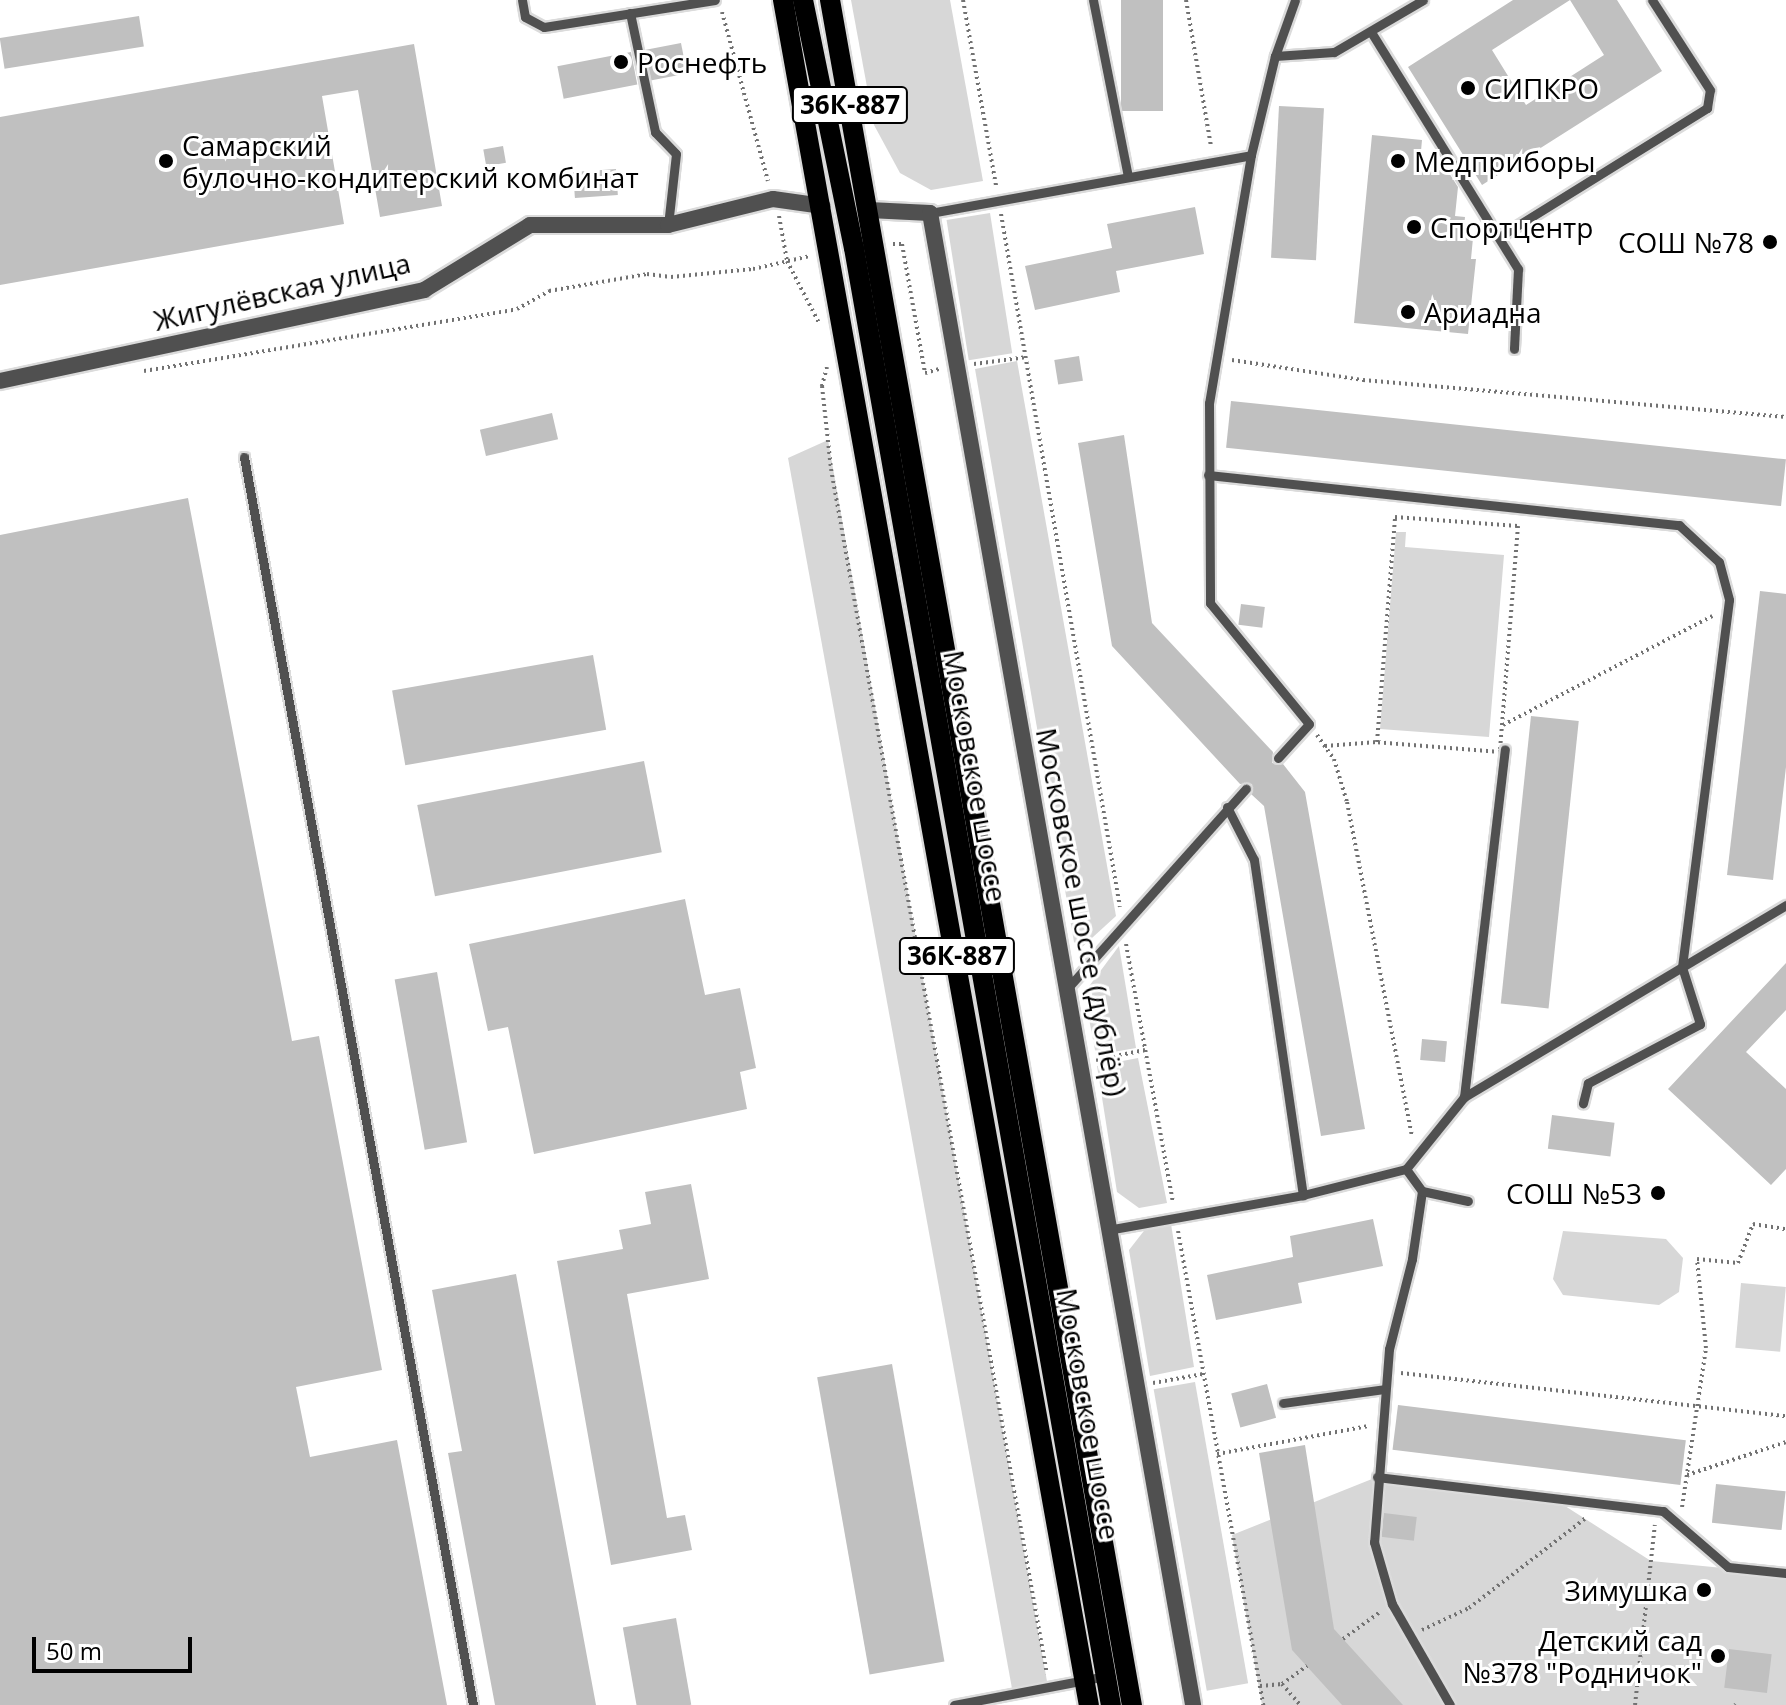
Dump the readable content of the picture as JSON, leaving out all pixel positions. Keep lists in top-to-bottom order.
{
  "streets": {
    "main road": ["36К-887", "Жигулёвская улица", "Московское шоссе"],
    "street": ["Московское шоссе (дублёр)"]
  },
  "crossings": [
    ["Жигулёвская улица", "Московское шоссе"]
  ],
  "places": [
    "Роснефть",
    "СИПКРО",
    "Самарский булочно-кондитерский комбинат",
    "Медприборы",
    "Спортцентр",
    "СОШ №78",
    "Ариадна",
    "СОШ №53",
    "Зимушка",
    "Детский сад №378 \"Родничок\""
  ],
  "scale_bar": "50 m"
}
